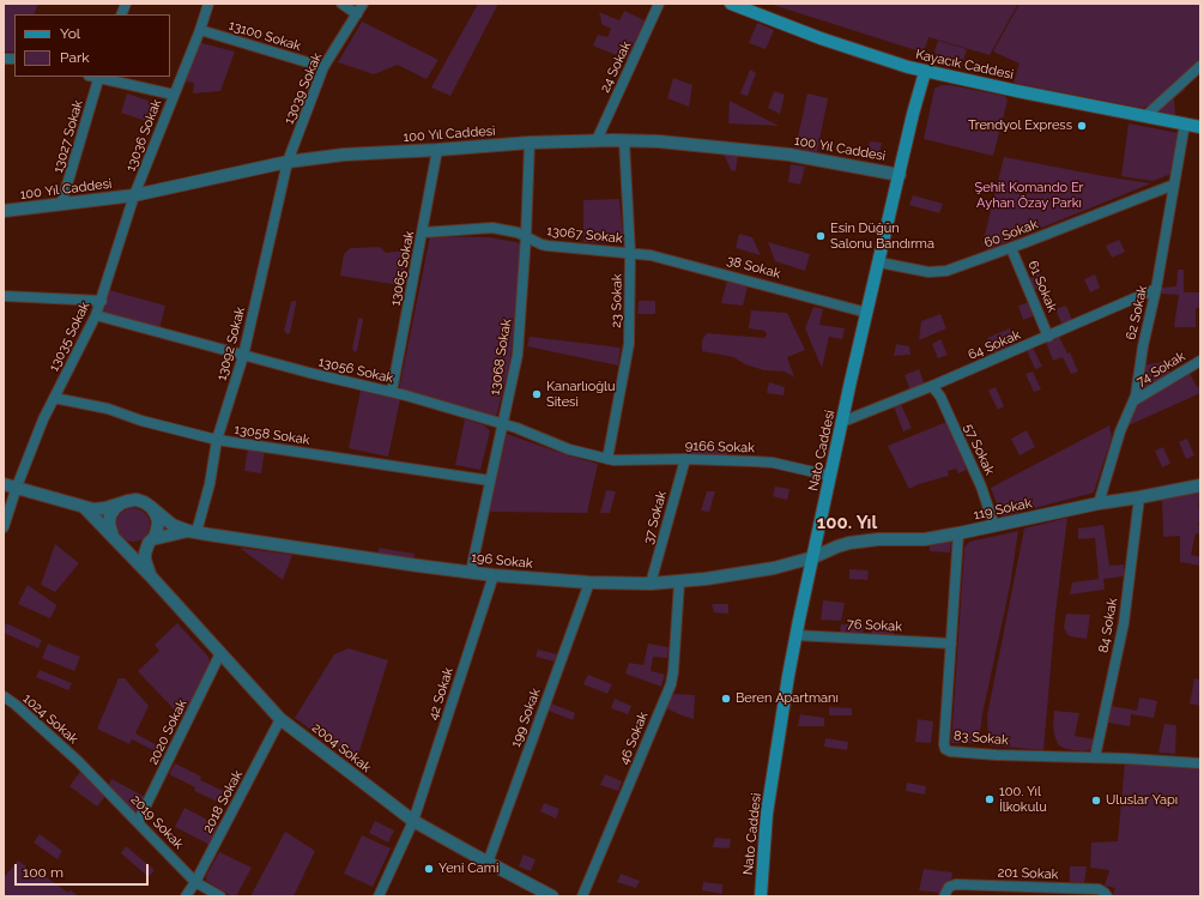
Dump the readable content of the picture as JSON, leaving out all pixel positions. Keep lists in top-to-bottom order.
{
  "streets": {
    "main road": ["Kayacık Caddesi", "Nato Caddesi"],
    "street": [
      "13100 Sokak",
      "24 Sokak",
      "13039 Sokak",
      "100 Yıl Caddesi",
      "13036 Sokak",
      "13027 Sokak",
      "60 Sokak",
      "13067 Sokak",
      "38 Sokak",
      "13065 Sokak",
      "61 Sokak",
      "23 Sokak",
      "62 Sokak",
      "13035 Sokak",
      "13092 Sokak",
      "64 Sokak",
      "13068 Sokak",
      "74 Sokak",
      "13056 Sokak",
      "13058 Sokak",
      "9166 Sokak",
      "57 Sokak",
      "119 Sokak",
      "37 Sokak",
      "196 Sokak",
      "76 Sokak",
      "84 Sokak",
      "42 Sokak",
      "199 Sokak",
      "1024 Sokak",
      "2020 Sokak",
      "46 Sokak",
      "83 Sokak",
      "2004 Sokak",
      "2018 Sokak",
      "2019 Sokak",
      "201 Sokak"
    ]
  },
  "crossings": [
    ["13100 Sokak", "13039 Sokak"],
    ["13100 Sokak", "13036 Sokak"],
    ["Kayacık Caddesi", "62 Sokak"],
    ["Kayacık Caddesi", "Nato Caddesi"],
    ["24 Sokak", "100 Yıl Caddesi"],
    ["13039 Sokak", "100 Yıl Caddesi"],
    ["13039 Sokak", "13092 Sokak"],
    ["100 Yıl Caddesi", "13036 Sokak"],
    ["100 Yıl Caddesi", "13027 Sokak"],
    ["100 Yıl Caddesi", "13065 Sokak"],
    ["100 Yıl Caddesi", "23 Sokak"],
    ["100 Yıl Caddesi", "13035 Sokak"],
    ["100 Yıl Caddesi", "13092 Sokak"],
    ["100 Yıl Caddesi", "13068 Sokak"],
    ["100 Yıl Caddesi", "Nato Caddesi"],
    ["13036 Sokak", "13035 Sokak"],
    ["60 Sokak", "61 Sokak"],
    ["60 Sokak", "62 Sokak"],
    ["60 Sokak", "Nato Caddesi"],
    ["13067 Sokak", "38 Sokak"],
    ["13067 Sokak", "13065 Sokak"],
    ["13067 Sokak", "23 Sokak"],
    ["13067 Sokak", "13068 Sokak"],
    ["38 Sokak", "23 Sokak"],
    ["38 Sokak", "Nato Caddesi"],
    ["13065 Sokak", "13056 Sokak"],
    ["61 Sokak", "64 Sokak"],
    ["23 Sokak", "13056 Sokak"],
    ["23 Sokak", "9166 Sokak"],
    ["62 Sokak", "64 Sokak"],
    ["62 Sokak", "74 Sokak"],
    ["62 Sokak", "119 Sokak"],
    ["13035 Sokak", "13056 Sokak"],
    ["13035 Sokak", "13058 Sokak"],
    ["13092 Sokak", "13056 Sokak"],
    ["13092 Sokak", "13058 Sokak"],
    ["13092 Sokak", "196 Sokak"],
    ["64 Sokak", "57 Sokak"],
    ["64 Sokak", "Nato Caddesi"],
    ["13068 Sokak", "13056 Sokak"],
    ["13068 Sokak", "13058 Sokak"],
    ["13068 Sokak", "196 Sokak"],
    ["13056 Sokak", "9166 Sokak"],
    ["9166 Sokak", "Nato Caddesi"],
    ["9166 Sokak", "37 Sokak"],
    ["57 Sokak", "119 Sokak"],
    ["Nato Caddesi", "119 Sokak"],
    ["Nato Caddesi", "196 Sokak"],
    ["Nato Caddesi", "76 Sokak"],
    ["119 Sokak", "196 Sokak"],
    ["119 Sokak", "84 Sokak"],
    ["119 Sokak", "83 Sokak"],
    ["37 Sokak", "196 Sokak"],
    ["196 Sokak", "42 Sokak"],
    ["196 Sokak", "199 Sokak"],
    ["196 Sokak", "46 Sokak"],
    ["196 Sokak", "2004 Sokak"],
    ["76 Sokak", "83 Sokak"],
    ["84 Sokak", "83 Sokak"],
    ["42 Sokak", "2004 Sokak"],
    ["199 Sokak", "2004 Sokak"],
    ["1024 Sokak", "2019 Sokak"],
    ["2020 Sokak", "2004 Sokak"],
    ["2020 Sokak", "2019 Sokak"],
    ["2004 Sokak", "2018 Sokak"],
    ["2018 Sokak", "2019 Sokak"]
  ],
  "districts": ["100. Yıl"],
  "parks": ["Şehit Komando Er Ayhan Özay Parkı"],
  "places": [
    "Trendyol Express",
    "Esin Düğün Salonu Bandırma",
    "Kanarlıoğlu Sitesi",
    "Beren Apartmanı",
    "100. Yıl İlkokulu",
    "Uluslar Yapı",
    "Yeni Cami"
  ],
  "legend": ["Yol", "Park"],
  "scale_bar": "100 m"
}
